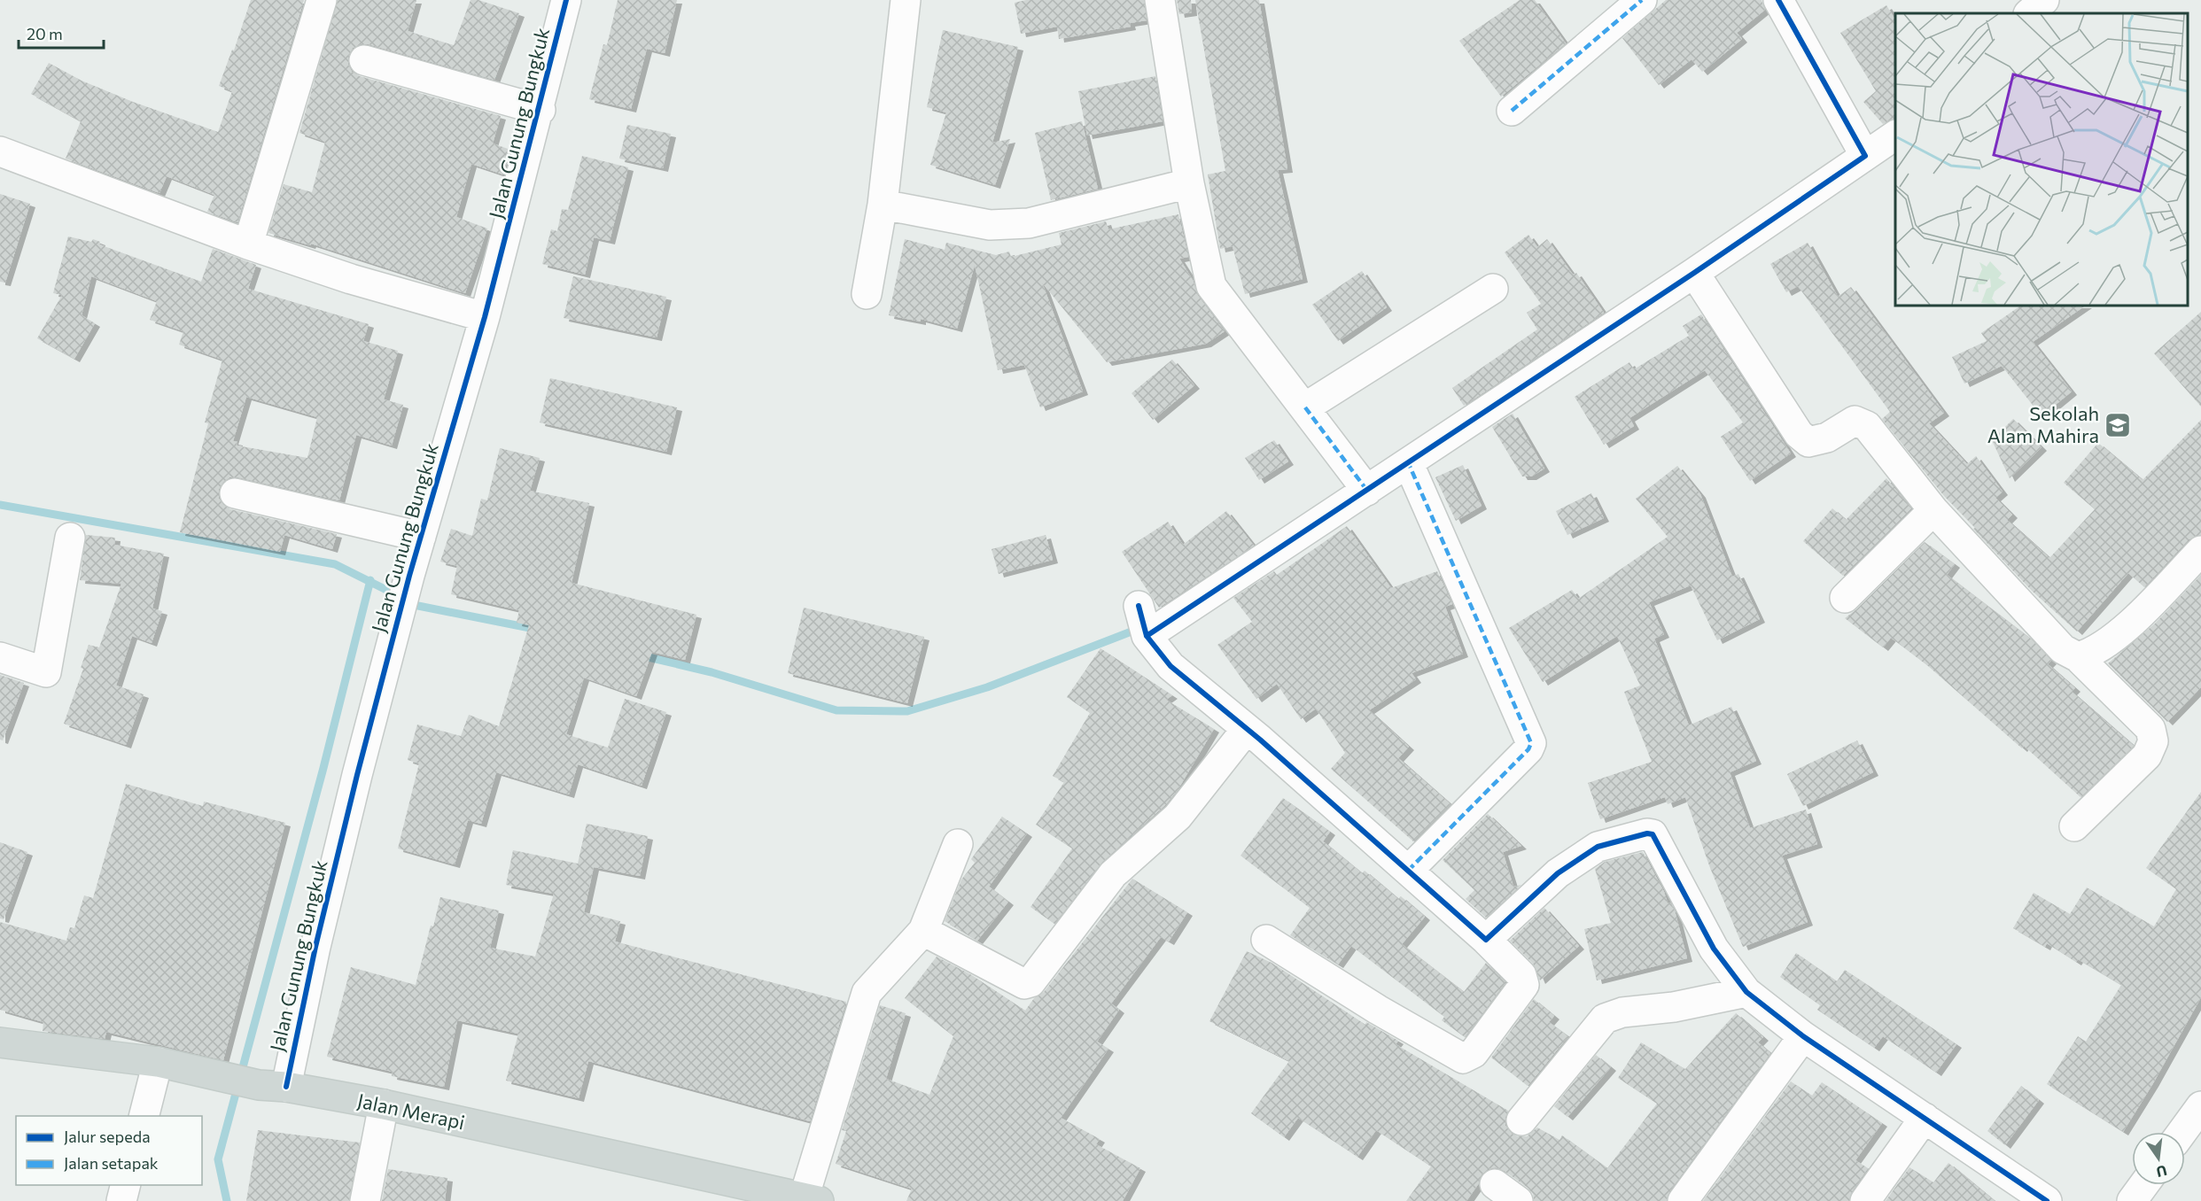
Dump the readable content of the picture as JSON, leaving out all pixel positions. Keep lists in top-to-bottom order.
{
  "streets": {
    "main road": ["Jalan Merapi"],
    "street": ["Jalan Gunung Bungkuk"]
  },
  "crossings": [
    ["Jalan Gunung Bungkuk", "Jalan Merapi"]
  ],
  "places": {
    "school or university": ["Sekolah Alam Mahira"]
  },
  "legend": ["Jalur sepeda", "Jalan setapak"],
  "scale_bar": "20 m",
  "north": "bottom"
}
